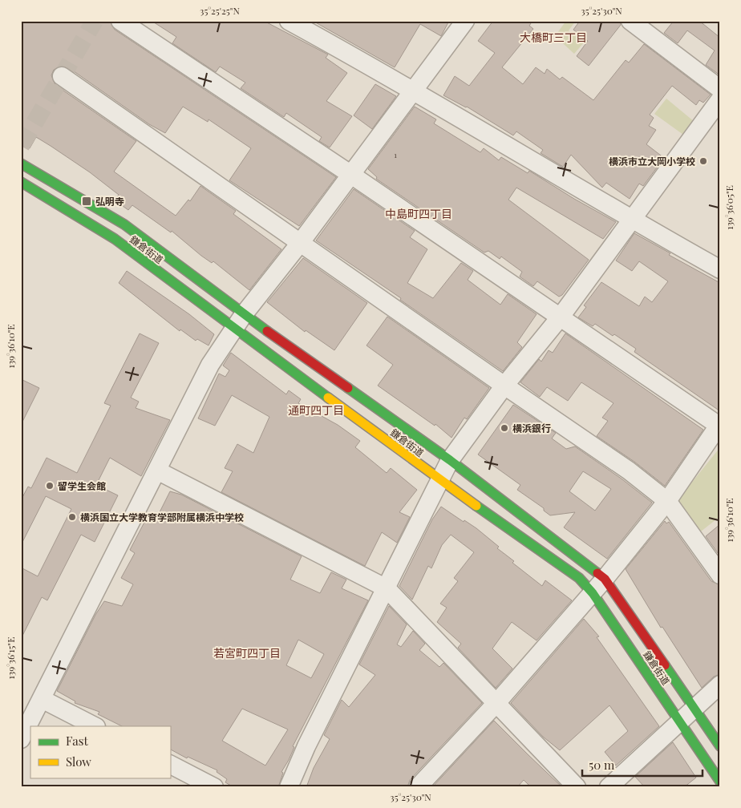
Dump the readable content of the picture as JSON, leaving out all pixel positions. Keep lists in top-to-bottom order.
{
  "streets": {
    "main road": ["鎌倉街道"]
  },
  "districts": [
    "大橋町三丁目",
    "中島町四丁目",
    "通町四丁目",
    "若宮町四丁目"
  ],
  "places": {
    "other": [
      "横浜市立大岡小学校",
      "横浜銀行",
      "留学生会館",
      "横浜国立大学教育学部附属横浜中学校"
    ],
    "transit": ["弘明寺"]
  },
  "house_numbers": ["1"],
  "legend": ["Fast", "Slow"],
  "scale_bar": "50 m",
  "coordinates": [
    "35°25'25\"N",
    "35°25'30\"N",
    "139°36'05\"E",
    "139°36'10\"E",
    "139°36'15\"E"
  ]
}
